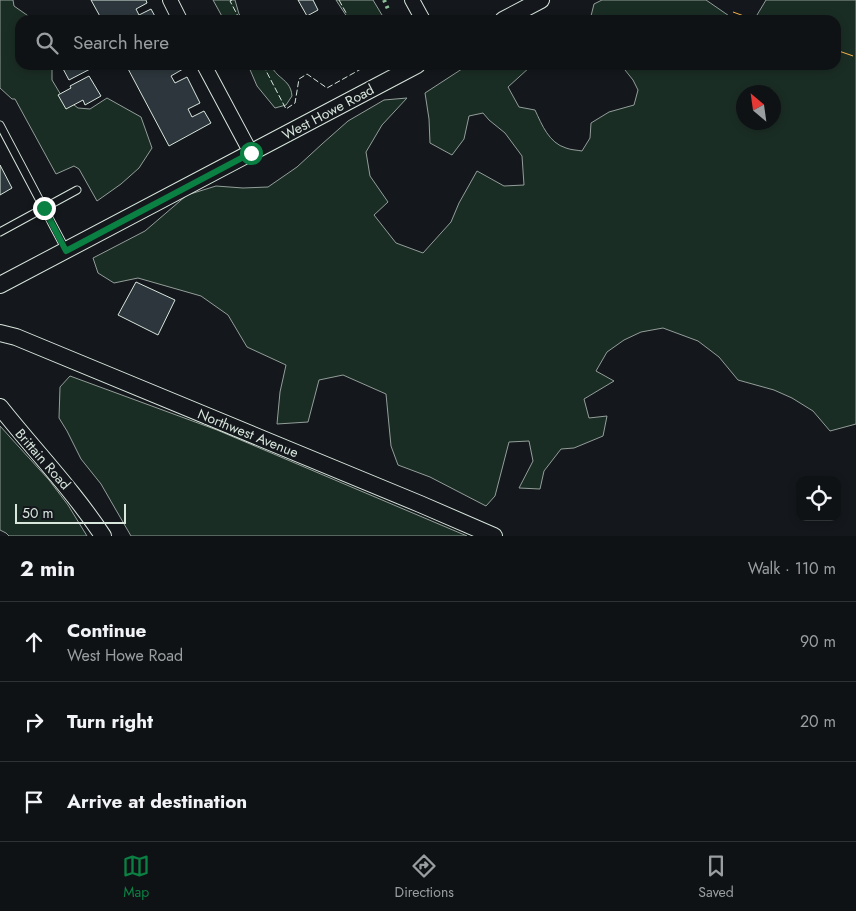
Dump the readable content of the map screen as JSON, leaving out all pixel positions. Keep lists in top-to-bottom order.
{
  "streets": {
    "street": ["West Howe Road", "Northwest Avenue", "Brittain Road"]
  },
  "scale_bar": "50 m",
  "north": "top left",
  "page": {
    "search": "Search here",
    "scale": "50 m",
    "heading": ["2 min", "Walk · 110 m"],
    "list": [
      ["Continue", "West Howe Road", "90 m"],
      ["Turn right", "20 m"],
      "Arrive at destination"
    ],
    "nav": ["Map", "Directions", "Saved"]
  }
}
